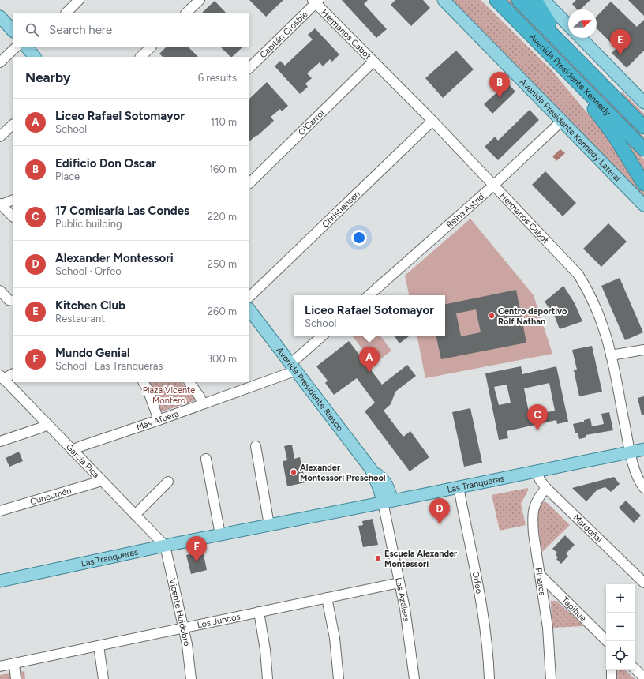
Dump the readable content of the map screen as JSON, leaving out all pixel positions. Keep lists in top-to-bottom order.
{
  "streets": {
    "highway": ["Avenida Presidente Kennedy"],
    "main road": ["Avenida Presidente Kennedy Lateral", "Avenida Presidente Riesco", "Las Tranqueras"],
    "street": [
      "Capitán Crosbie",
      "Hermanos Cabot",
      "O'Carrol",
      "Christiansen",
      "Reina Astrid",
      "Más Afuera",
      "García Pica",
      "Cuncumén",
      "Mardoñal",
      "Pinares",
      "Orfeo",
      "Las Azaleas",
      "Tapihue",
      "Vicente Huidobro",
      "Los Juncos"
    ]
  },
  "crossings": [
    ["Capitán Crosbie", "Hermanos Cabot"],
    ["Hermanos Cabot", "O'Carrol"],
    ["Hermanos Cabot", "Christiansen"],
    ["Hermanos Cabot", "Reina Astrid"],
    ["Hermanos Cabot", "Las Tranqueras"],
    ["Avenida Presidente Kennedy Lateral", "Reina Astrid"],
    ["Avenida Presidente Riesco", "Más Afuera"],
    ["Avenida Presidente Riesco", "Las Tranqueras"],
    ["Avenida Presidente Riesco", "Las Azaleas"],
    ["Más Afuera", "García Pica"],
    ["García Pica", "Las Tranqueras"],
    ["García Pica", "Cuncumén"],
    ["García Pica", "Vicente Huidobro"],
    ["Las Tranqueras", "Mardoñal"],
    ["Las Tranqueras", "Orfeo"],
    ["Las Tranqueras", "Las Azaleas"],
    ["Las Tranqueras", "Vicente Huidobro"],
    ["Mardoñal", "Pinares"],
    ["Pinares", "Tapihue"],
    ["Las Azaleas", "Los Juncos"],
    ["Vicente Huidobro", "Los Juncos"]
  ],
  "parks": ["Plaza Vicente Montero"],
  "places": ["Centro deportivo Rolf Nathan", "Alexander Montessori Preschool", "Escuela Alexander Montessori"],
  "north": "right",
  "page": {
    "search": "Search here",
    "pins": [
      "E",
      "B",
      "A",
      "C",
      "D",
      "F"
    ],
    "heading": ["Nearby", "6 results"],
    "list": [
      {
        "mark": "A",
        "name": "Liceo Rafael Sotomayor",
        "note": "School",
        "value": "110 m"
      },
      {
        "mark": "B",
        "name": "Edificio Don Oscar",
        "note": "Place",
        "value": "160 m"
      },
      {
        "mark": "C",
        "name": "17 Comisaría Las Condes",
        "note": "Public building",
        "value": "220 m"
      },
      {
        "mark": "D",
        "name": "Alexander Montessori",
        "note": "School · Orfeo",
        "value": "250 m"
      },
      {
        "mark": "E",
        "name": "Kitchen Club",
        "note": "Restaurant",
        "value": "260 m"
      },
      {
        "mark": "F",
        "name": "Mundo Genial",
        "note": "School · Las Tranqueras",
        "value": "300 m"
      }
    ],
    "popup": ["Liceo Rafael Sotomayor", "School"],
    "map_buttons": ["+", "−"]
  }
}
